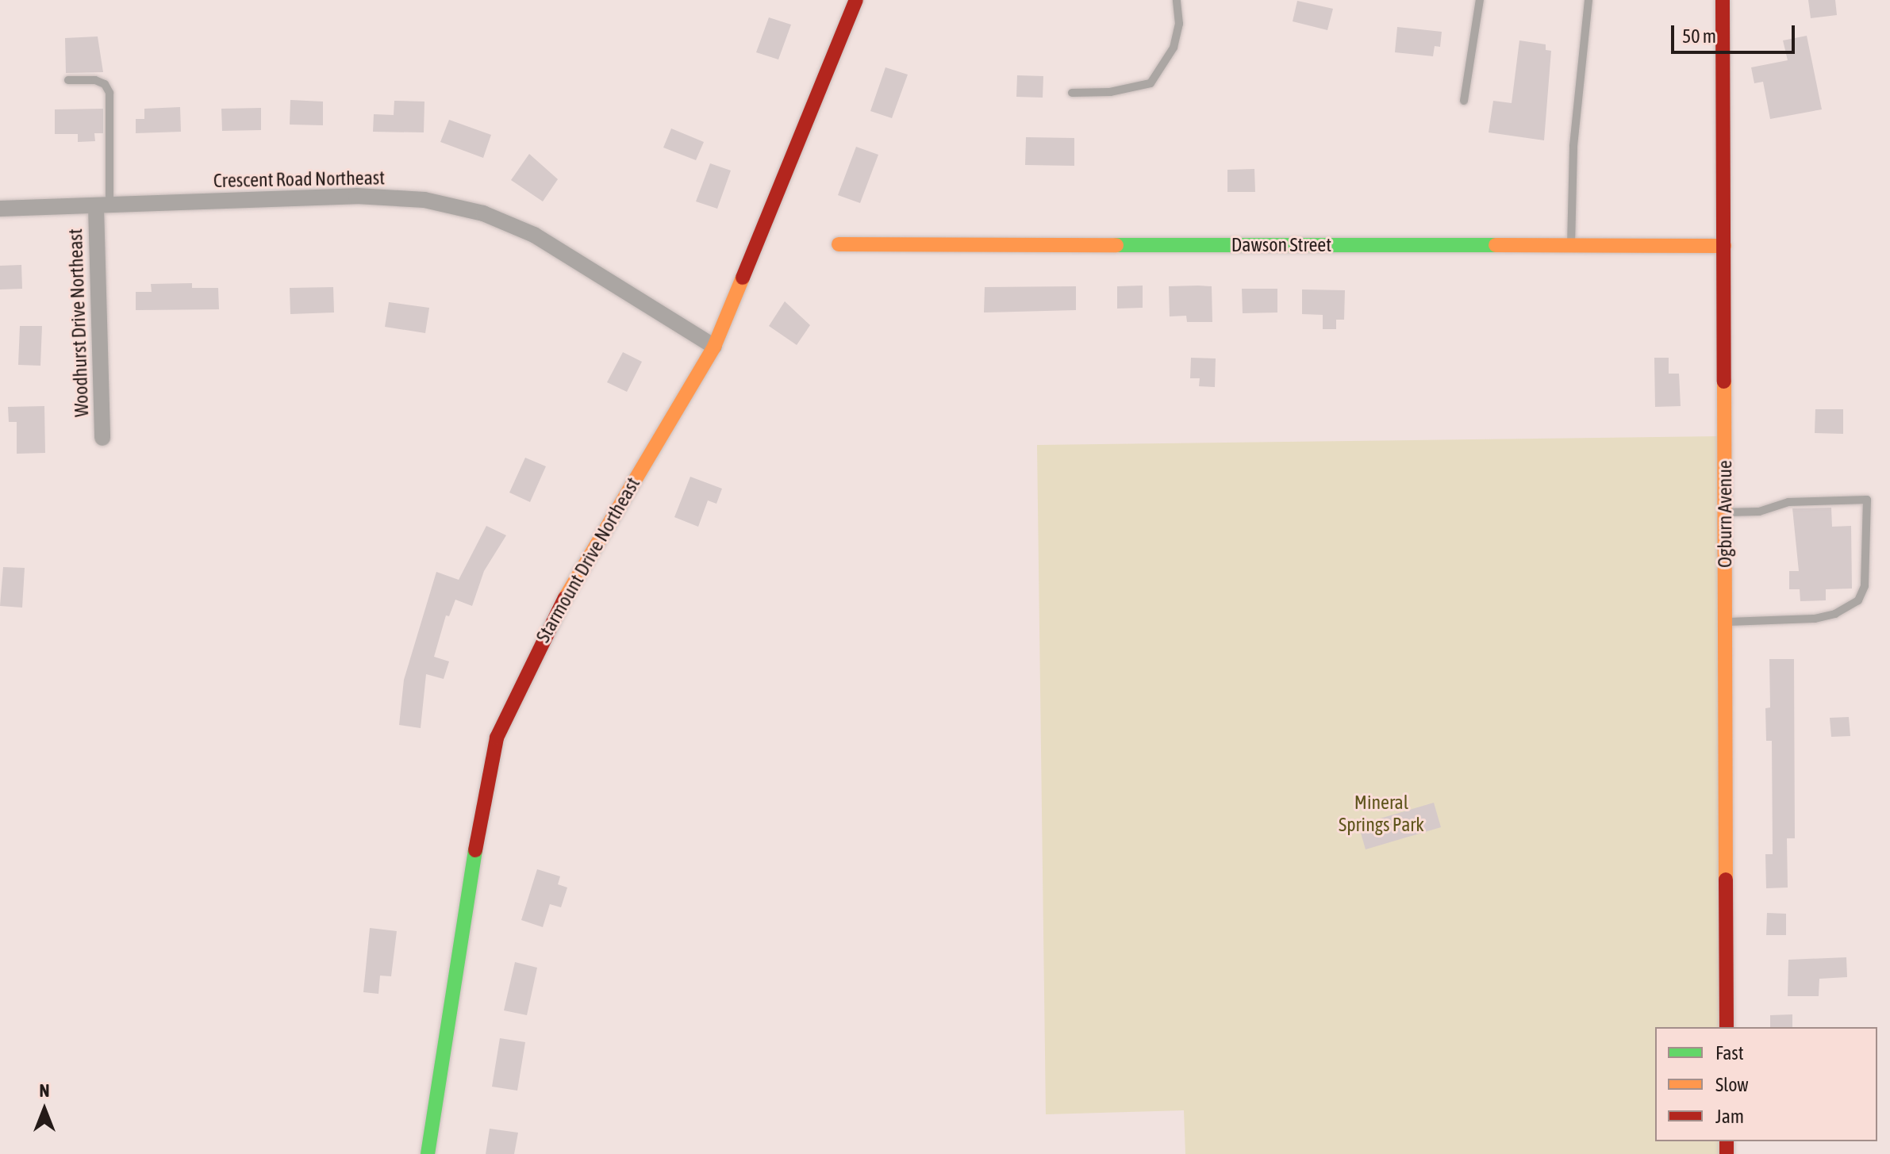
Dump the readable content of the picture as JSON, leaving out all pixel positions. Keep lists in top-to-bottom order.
{
  "streets": {
    "street": [
      "Crescent Road Northeast",
      "Dawson Street",
      "Woodhurst Drive Northeast",
      "Ogburn Avenue",
      "Starmount Drive Northeast"
    ]
  },
  "crossings": [
    ["Crescent Road Northeast", "Woodhurst Drive Northeast"],
    ["Crescent Road Northeast", "Starmount Drive Northeast"],
    ["Dawson Street", "Ogburn Avenue"]
  ],
  "parks": ["Mineral Springs Park"],
  "legend": ["Fast", "Slow", "Jam"],
  "scale_bar": "50 m",
  "north": "top"
}
